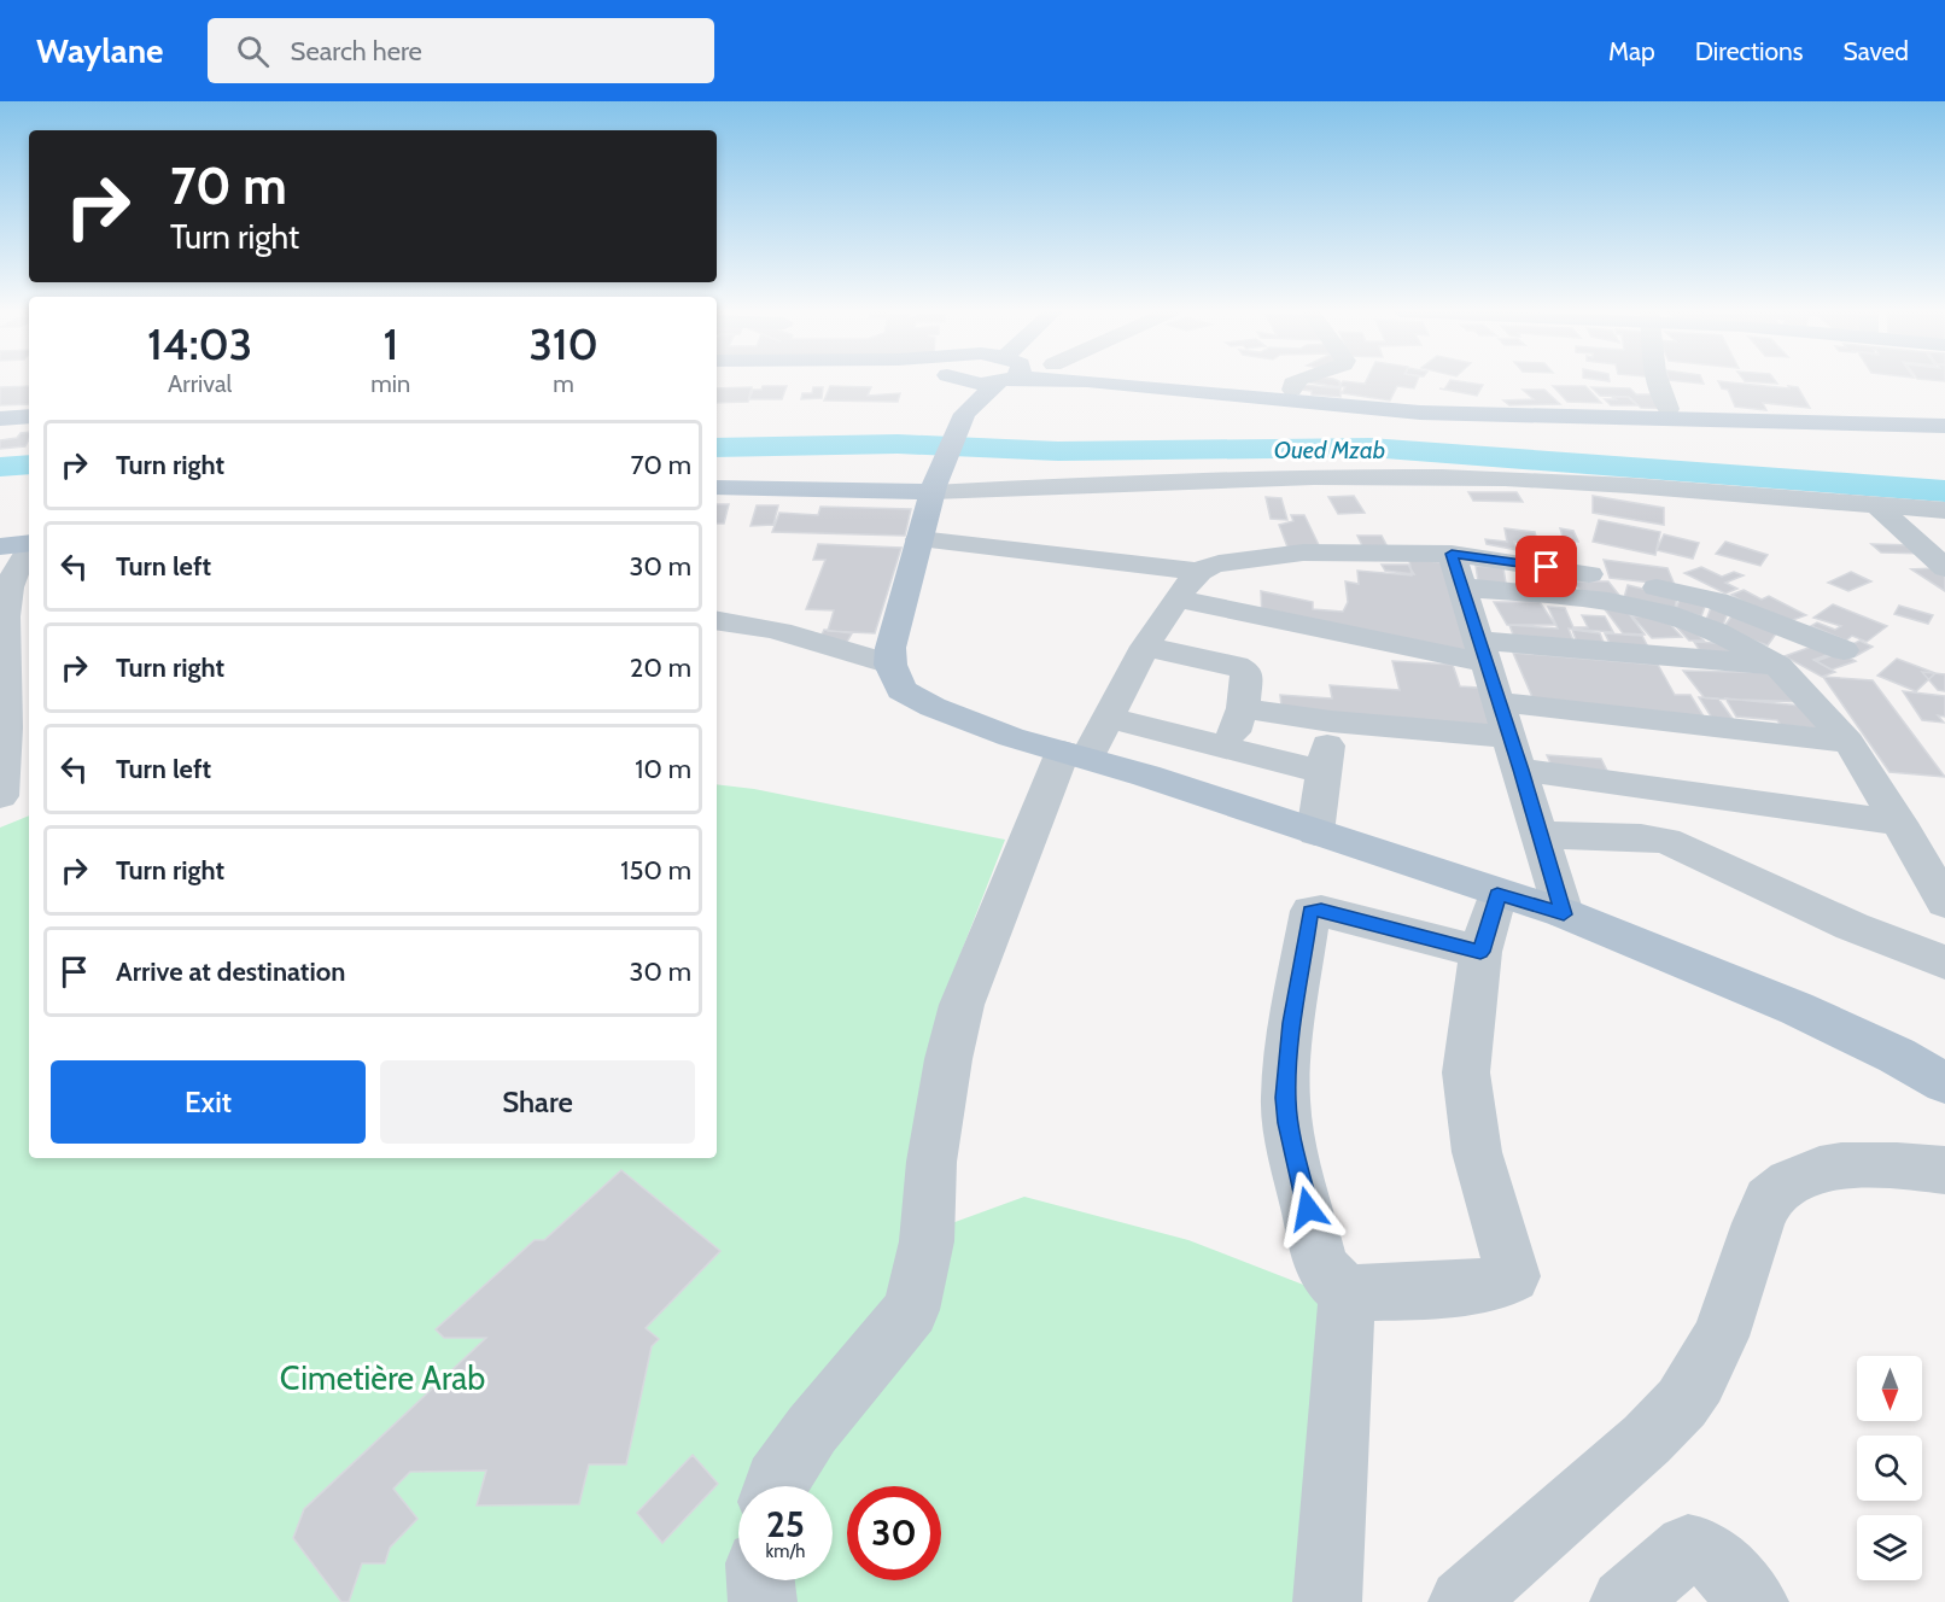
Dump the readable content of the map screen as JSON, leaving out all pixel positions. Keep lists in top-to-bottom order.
{
  "water": ["Oued Mzab"],
  "parks": ["Cimetière Arab"],
  "north": "bottom",
  "page": {
    "header": "Waylane",
    "search": "Search here",
    "nav": ["Map", "Directions", "Saved"],
    "turn": ["70 m", "Turn right"],
    "eta": [
      "14:03",
      "Arrival",
      "1",
      "min",
      "310",
      "m"
    ],
    "list": [
      {
        "name": "Turn right",
        "value": "70 m"
      },
      {
        "name": "Turn left",
        "value": "30 m"
      },
      {
        "name": "Turn right",
        "value": "20 m"
      },
      {
        "name": "Turn left",
        "value": "10 m"
      },
      {
        "name": "Turn right",
        "value": "150 m"
      },
      {
        "name": "Arrive at destination",
        "value": "30 m"
      }
    ],
    "buttons": ["Exit", "Share"],
    "speed": "25 km/h",
    "limit": "30"
  }
}
